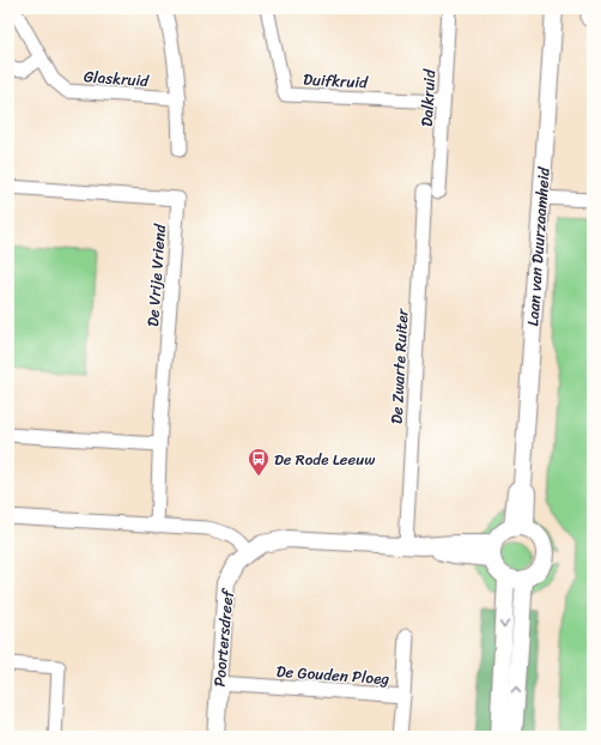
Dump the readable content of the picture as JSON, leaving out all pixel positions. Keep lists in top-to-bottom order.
{
  "streets": {
    "street": [
      "Glaskruid",
      "Duifkruid",
      "Dalkruid",
      "Laan van Duurzaamheid",
      "De Vrije Vriend",
      "De Zwarte Ruiter",
      "Poortersdreef",
      "De Gouden Ploeg"
    ]
  },
  "crossings": [
    ["Duifkruid", "Dalkruid"],
    ["Laan van Duurzaamheid", "Poortersdreef"],
    ["De Zwarte Ruiter", "Poortersdreef"],
    ["Poortersdreef", "De Gouden Ploeg"]
  ],
  "places": {
    "bus stop": ["De Rode Leeuw"]
  }
}
